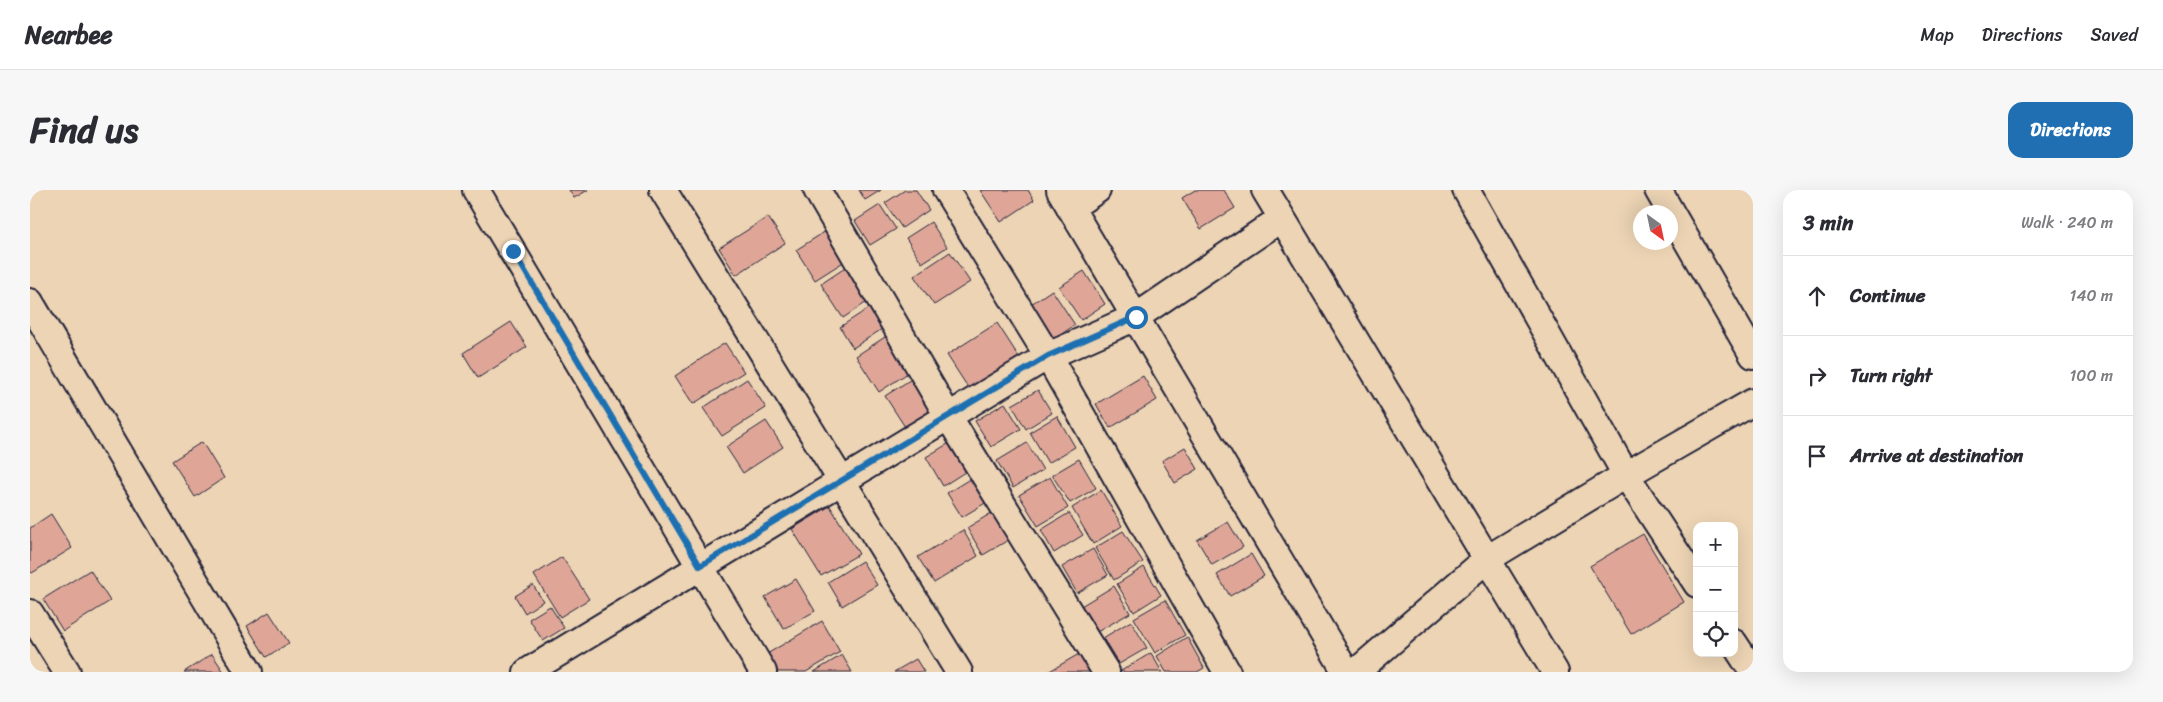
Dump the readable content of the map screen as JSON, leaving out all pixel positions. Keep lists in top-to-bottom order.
{
  "north": "bottom right",
  "page": {
    "header": "Nearbee",
    "nav": ["Map", "Directions", "Saved"],
    "title": "Find us",
    "buttons": "Directions",
    "heading": ["3 min", "Walk · 240 m"],
    "list": [
      ["Continue", "140 m"],
      ["Turn right", "100 m"],
      "Arrive at destination"
    ],
    "map_buttons": ["+", "−"]
  }
}
